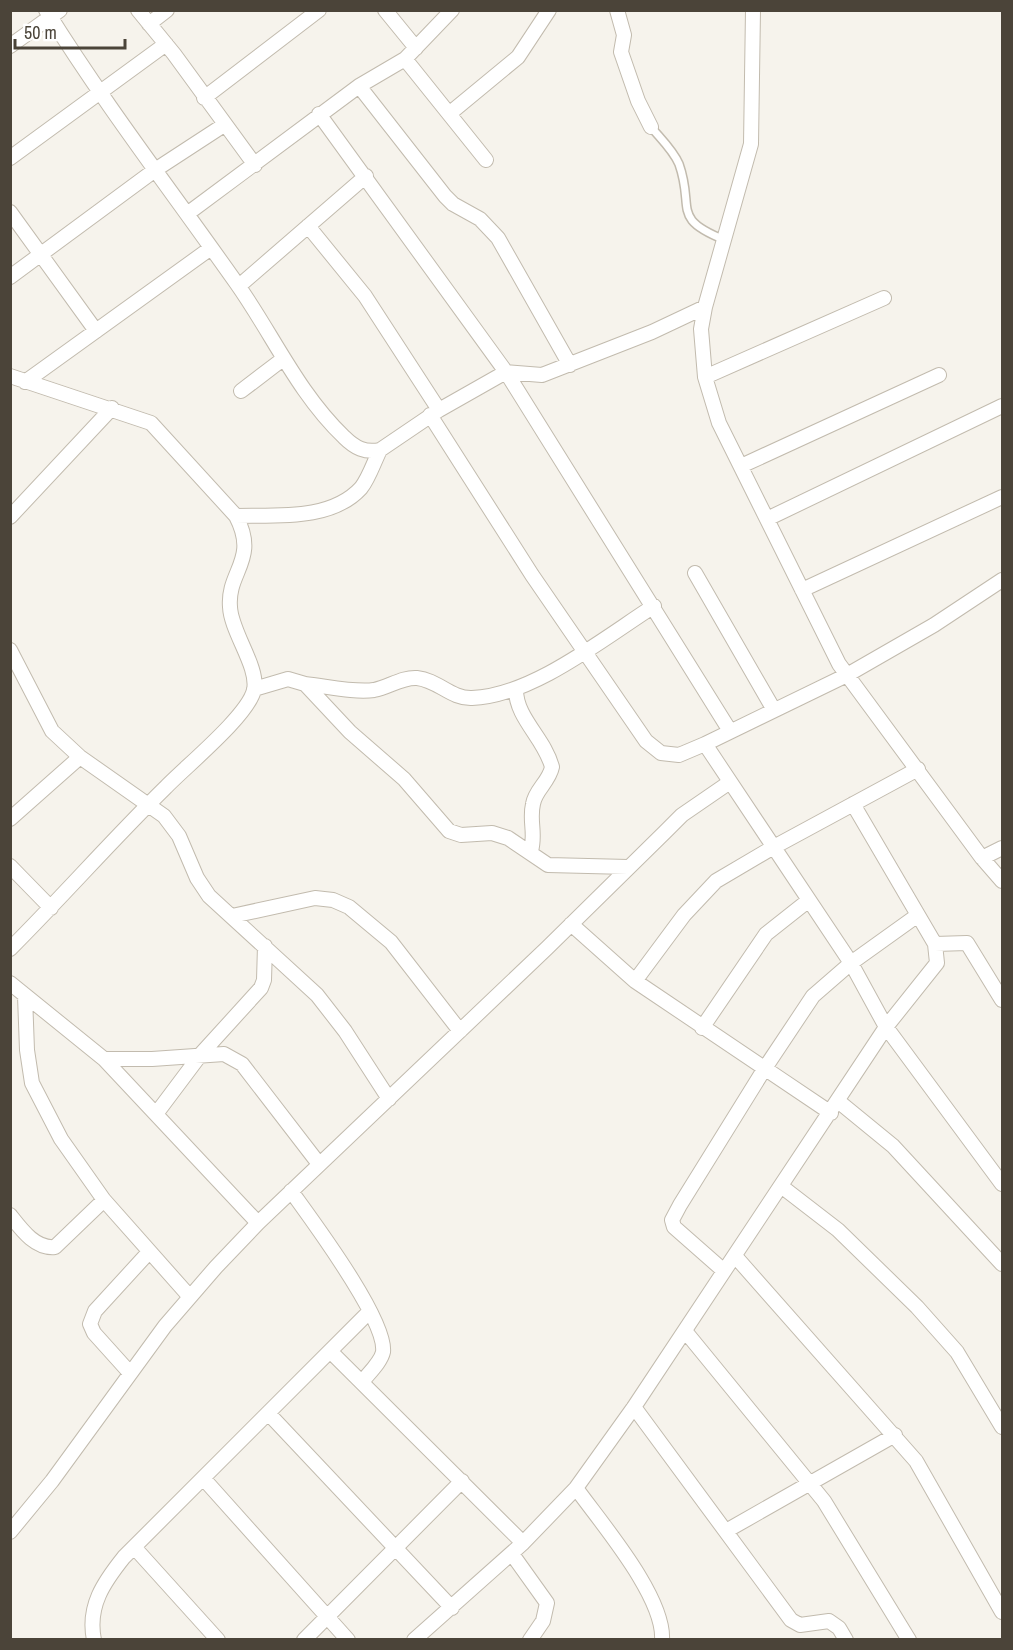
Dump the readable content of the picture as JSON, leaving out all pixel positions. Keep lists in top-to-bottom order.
{
  "scale_bar": "50 m"
}
